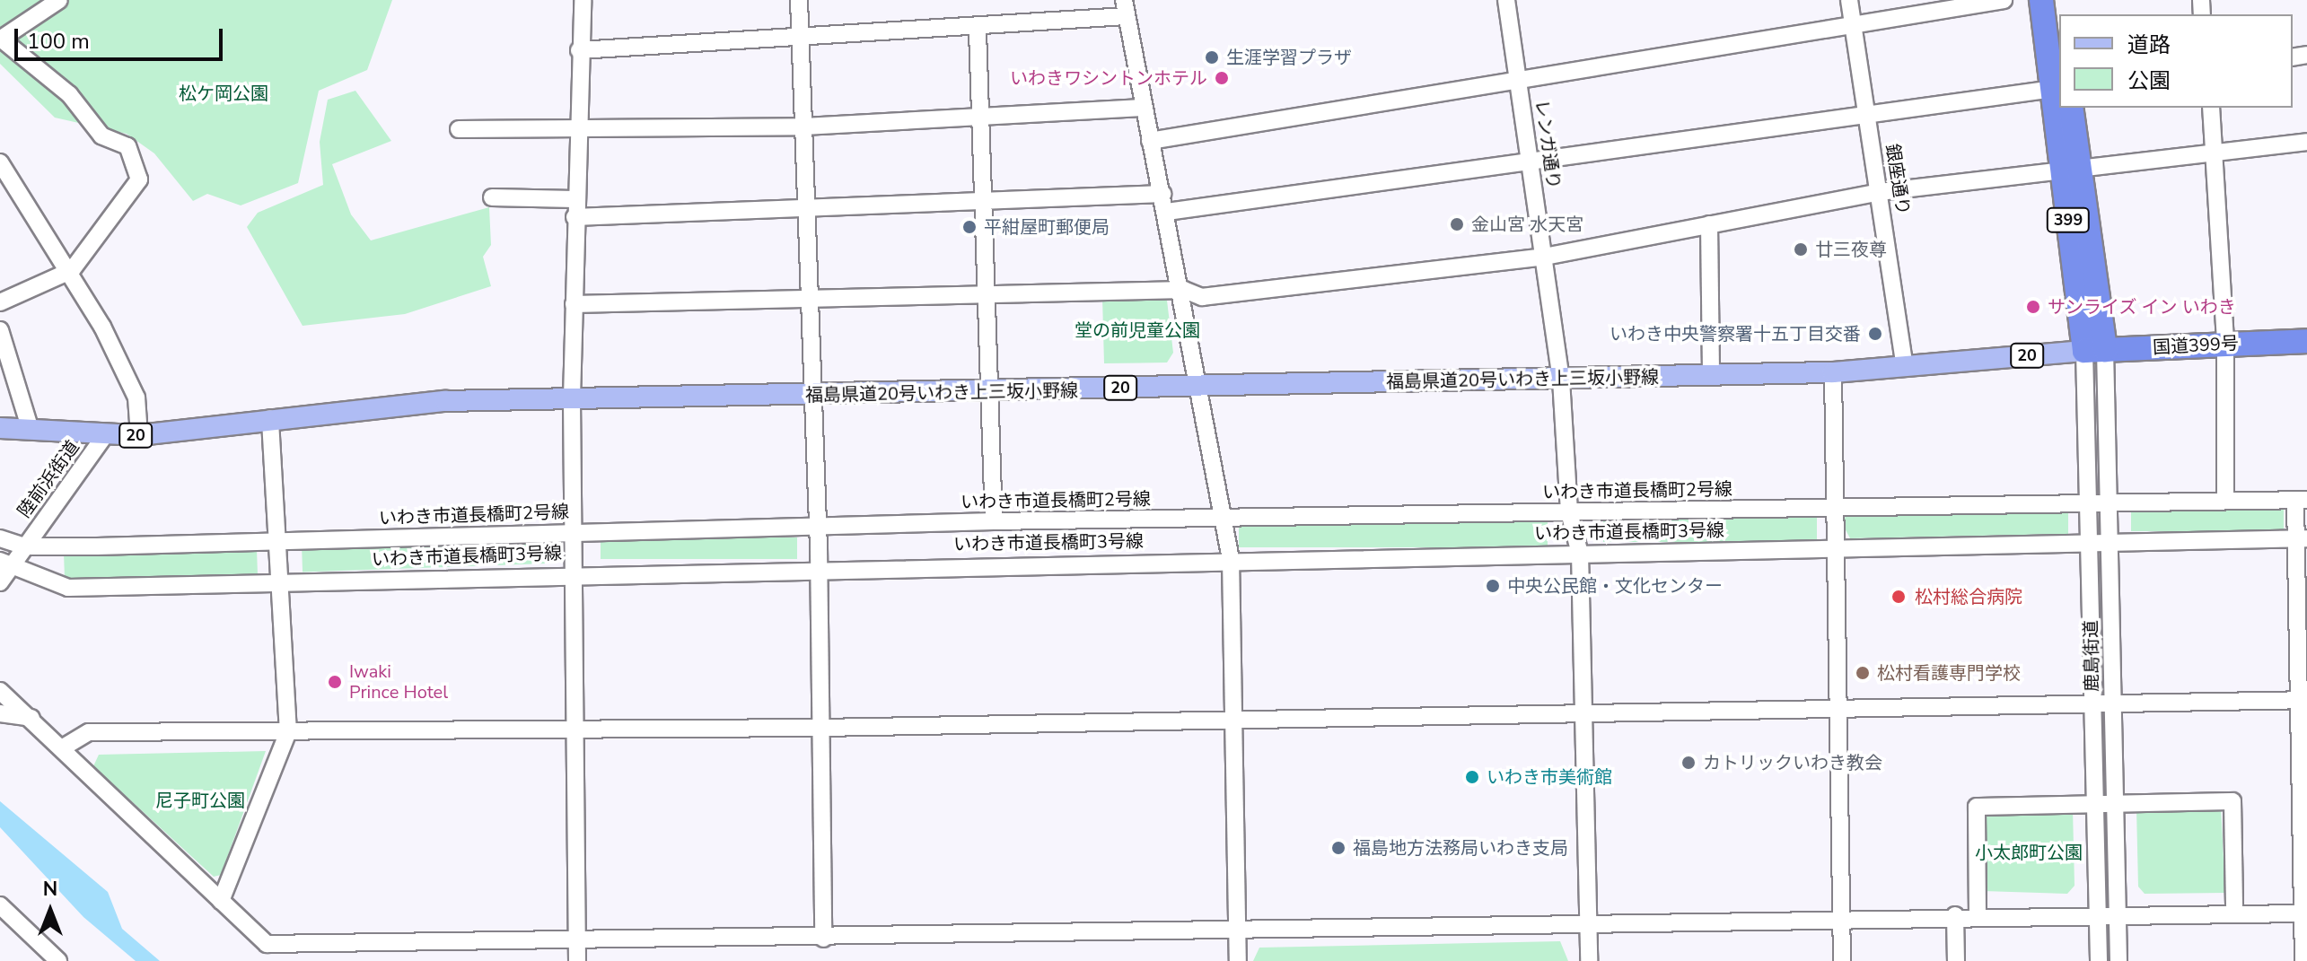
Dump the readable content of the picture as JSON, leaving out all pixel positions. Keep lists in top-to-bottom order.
{
  "streets": {
    "highway": ["399", "国道399号"],
    "main road": ["20", "福島県道20号いわき上三坂小野線"],
    "street": [
      "レンガ通り",
      "銀座通り",
      "陸前浜街道",
      "いわき市道長橋町2号線",
      "いわき市道長橋町3号線",
      "鹿島街道"
    ]
  },
  "crossings": [
    ["レンガ通り", "福島県道20号いわき上三坂小野線"],
    ["レンガ通り", "いわき市道長橋町2号線"],
    ["レンガ通り", "いわき市道長橋町3号線"],
    ["銀座通り", "福島県道20号いわき上三坂小野線"],
    ["399", "国道399号"],
    ["399", "福島県道20号いわき上三坂小野線"],
    ["399", "鹿島街道"],
    ["国道399号", "福島県道20号いわき上三坂小野線"],
    ["国道399号", "鹿島街道"],
    ["福島県道20号いわき上三坂小野線", "陸前浜街道"],
    ["福島県道20号いわき上三坂小野線", "鹿島街道"],
    ["陸前浜街道", "いわき市道長橋町2号線"],
    ["陸前浜街道", "いわき市道長橋町3号線"],
    ["いわき市道長橋町2号線", "鹿島街道"],
    ["いわき市道長橋町3号線", "鹿島街道"]
  ],
  "parks": [
    "松ケ岡公園",
    "堂の前児童公園",
    "尼子町公園",
    "小太郎町公園"
  ],
  "places": [
    "生涯学習プラザ",
    "いわきワシントンホテル",
    "金山宮 水天宮",
    "平紺屋町郵便局",
    "廿三夜尊",
    "サンライズ イン いわき",
    "いわき中央警察署十五丁目交番",
    "中央公民館・文化センター",
    "松村総合病院",
    "松村看護専門学校",
    "Iwaki Prince Hotel",
    "カトリックいわき教会",
    "いわき市美術館",
    "福島地方法務局いわき支局"
  ],
  "legend": ["道路", "公園"],
  "scale_bar": "100 m",
  "north": "top"
}
